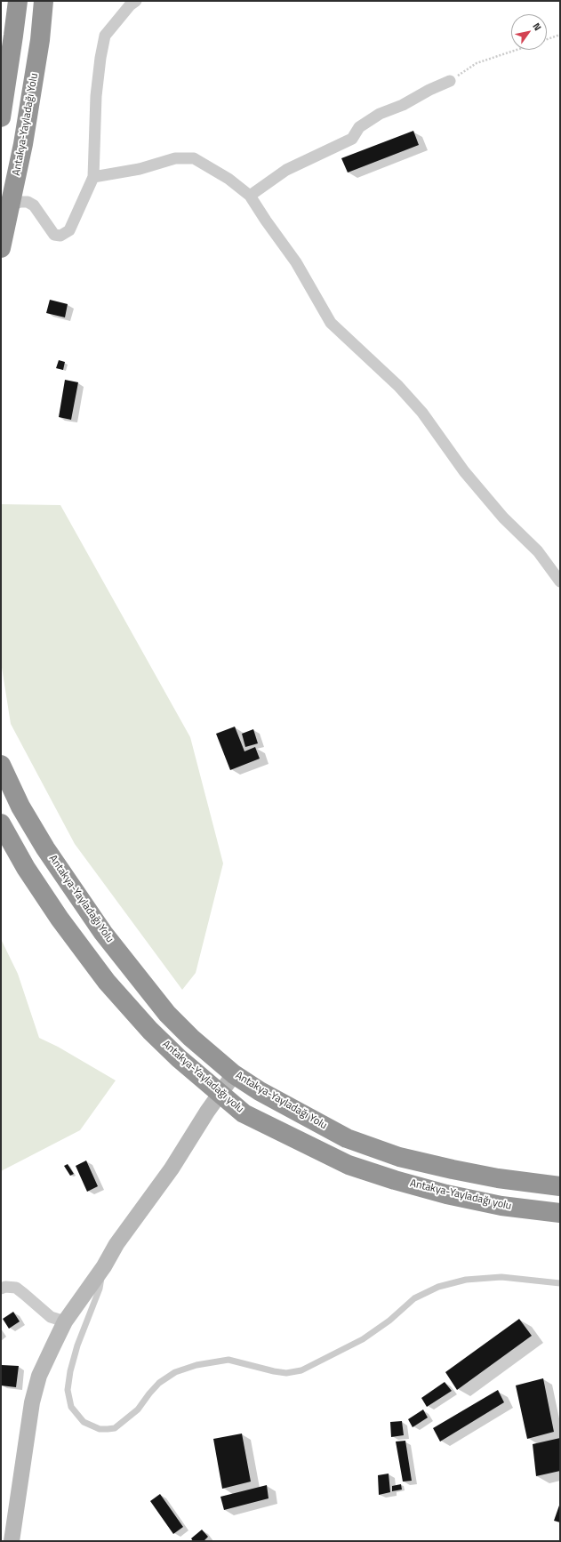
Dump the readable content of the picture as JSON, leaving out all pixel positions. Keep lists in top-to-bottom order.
{
  "streets": {
    "highway": ["Antakya-Yayladağı Yolu", "Antakya-Yayladağı yolu"]
  },
  "north": "top right"
}
